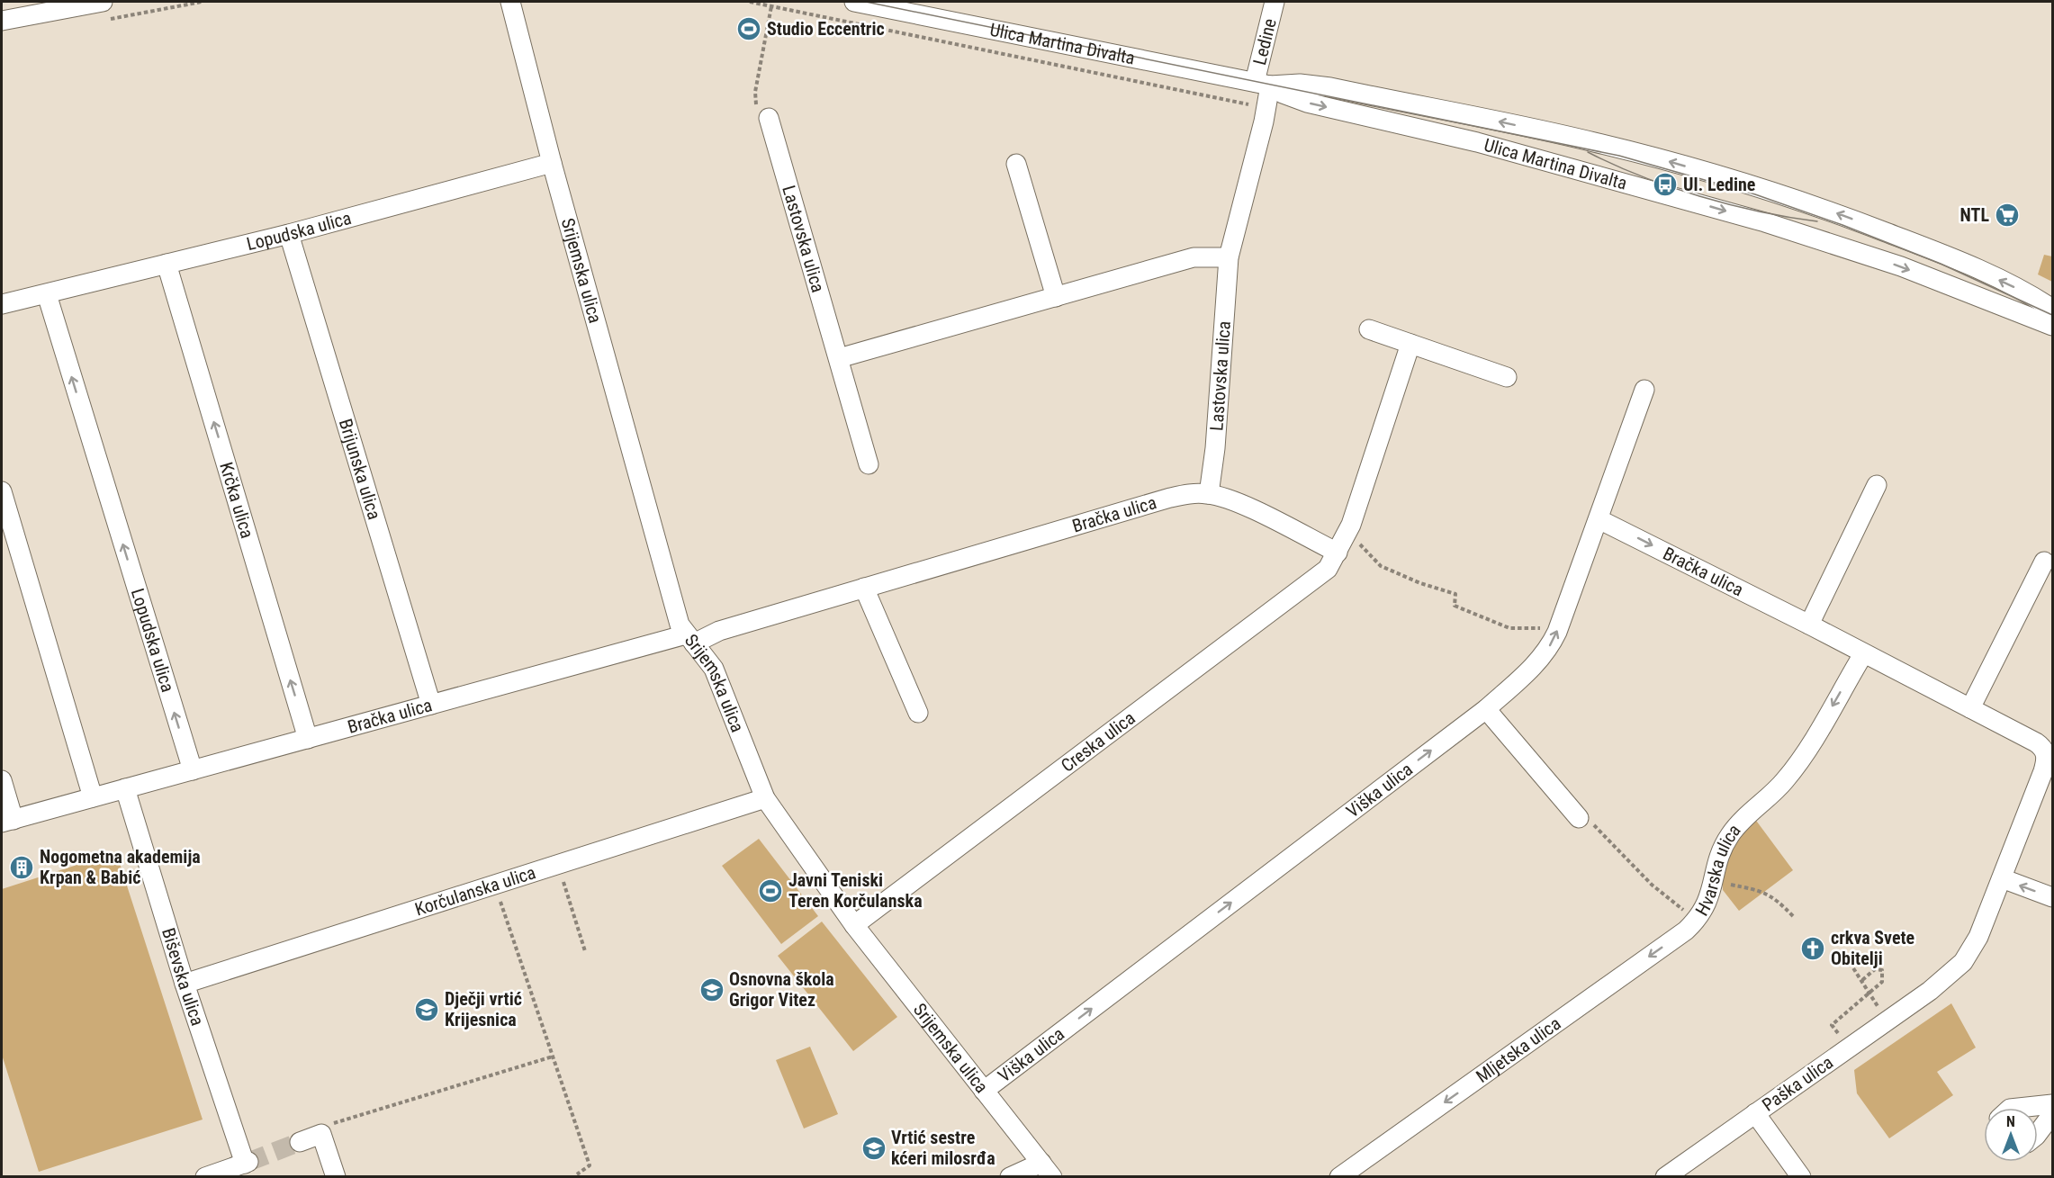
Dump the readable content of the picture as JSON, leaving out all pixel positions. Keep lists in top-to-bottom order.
{
  "streets": {
    "street": [
      "Ledine",
      "Ulica Martina Divalta",
      "Lopudska ulica",
      "Lastovska ulica",
      "Srijemska ulica",
      "Brijunska ulica",
      "Krčka ulica",
      "Bračka ulica",
      "Creska ulica",
      "Viška ulica",
      "Hvarska ulica",
      "Korčulanska ulica",
      "Biševska ulica",
      "Mljetska ulica",
      "Paška ulica"
    ]
  },
  "crossings": [
    ["Ledine", "Ulica Martina Divalta"],
    ["Ledine", "Lastovska ulica"],
    ["Ulica Martina Divalta", "Lastovska ulica"],
    ["Lopudska ulica", "Srijemska ulica"],
    ["Lopudska ulica", "Brijunska ulica"],
    ["Lopudska ulica", "Krčka ulica"],
    ["Lopudska ulica", "Bračka ulica"],
    ["Lastovska ulica", "Bračka ulica"],
    ["Srijemska ulica", "Bračka ulica"],
    ["Srijemska ulica", "Creska ulica"],
    ["Srijemska ulica", "Viška ulica"],
    ["Srijemska ulica", "Korčulanska ulica"],
    ["Brijunska ulica", "Bračka ulica"],
    ["Krčka ulica", "Bračka ulica"],
    ["Bračka ulica", "Creska ulica"],
    ["Bračka ulica", "Viška ulica"],
    ["Bračka ulica", "Hvarska ulica"],
    ["Bračka ulica", "Biševska ulica"],
    ["Bračka ulica", "Paška ulica"],
    ["Hvarska ulica", "Mljetska ulica"],
    ["Korčulanska ulica", "Biševska ulica"]
  ],
  "one_way": [
    "Krčka ulica",
    "Viška ulica",
    "Hvarska ulica",
    "Mljetska ulica"
  ],
  "places": {
    "sports": ["Studio Eccentric", "Javni Teniski Teren Korčulanska"],
    "bus stop": ["Ul. Ledine"],
    "supermarket": ["NTL"],
    "building": ["Nogometna akademija Krpan & Babić"],
    "church": ["crkva Svete Obitelji"],
    "school or university": ["Osnovna škola Grigor Vitez", "Dječji vrtić Krijesnica", "Vrtić sestre kćeri milosrđa"]
  },
  "north": "top"
}
